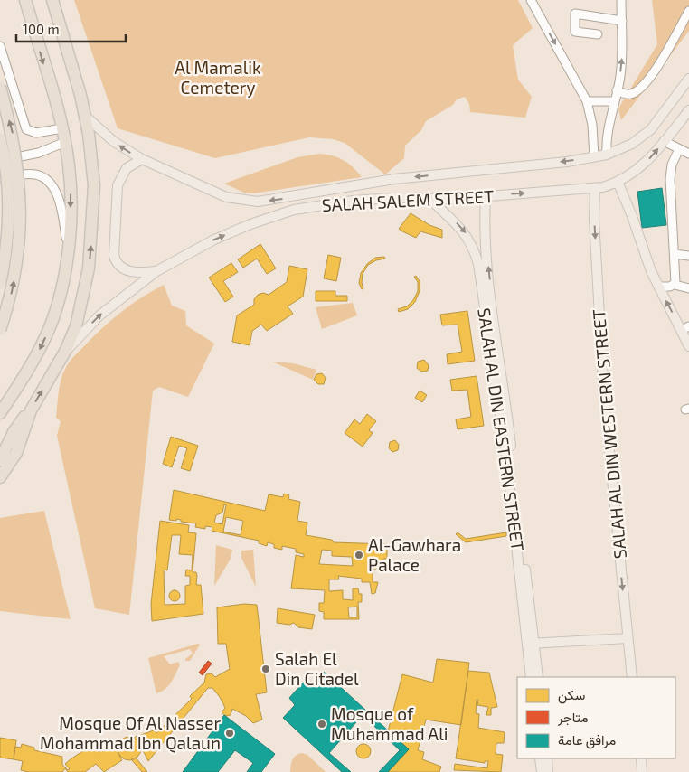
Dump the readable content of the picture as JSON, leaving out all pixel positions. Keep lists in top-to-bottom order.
{
  "streets": {
    "highway": ["SALAH SALEM STREET"],
    "main road": ["SALAH AL DIN EASTERN STREET", "SALAH AL DIN WESTERN STREET"]
  },
  "crossings": [
    ["SALAH SALEM STREET", "SALAH AL DIN EASTERN STREET"],
    ["SALAH SALEM STREET", "SALAH AL DIN WESTERN STREET"]
  ],
  "one_way": ["SALAH AL DIN WESTERN STREET"],
  "parks": ["Al Mamalik Cemetery"],
  "places": [
    "Al-Gawhara Palace",
    "Salah El Din Citadel",
    "Mosque of Muhammad Ali",
    "Mosque Of Al Nasser Mohammad Ibn Qalaun"
  ],
  "legend": ["سكن", "متاجر", "مرافق عامة"],
  "scale_bar": "100 m"
}
